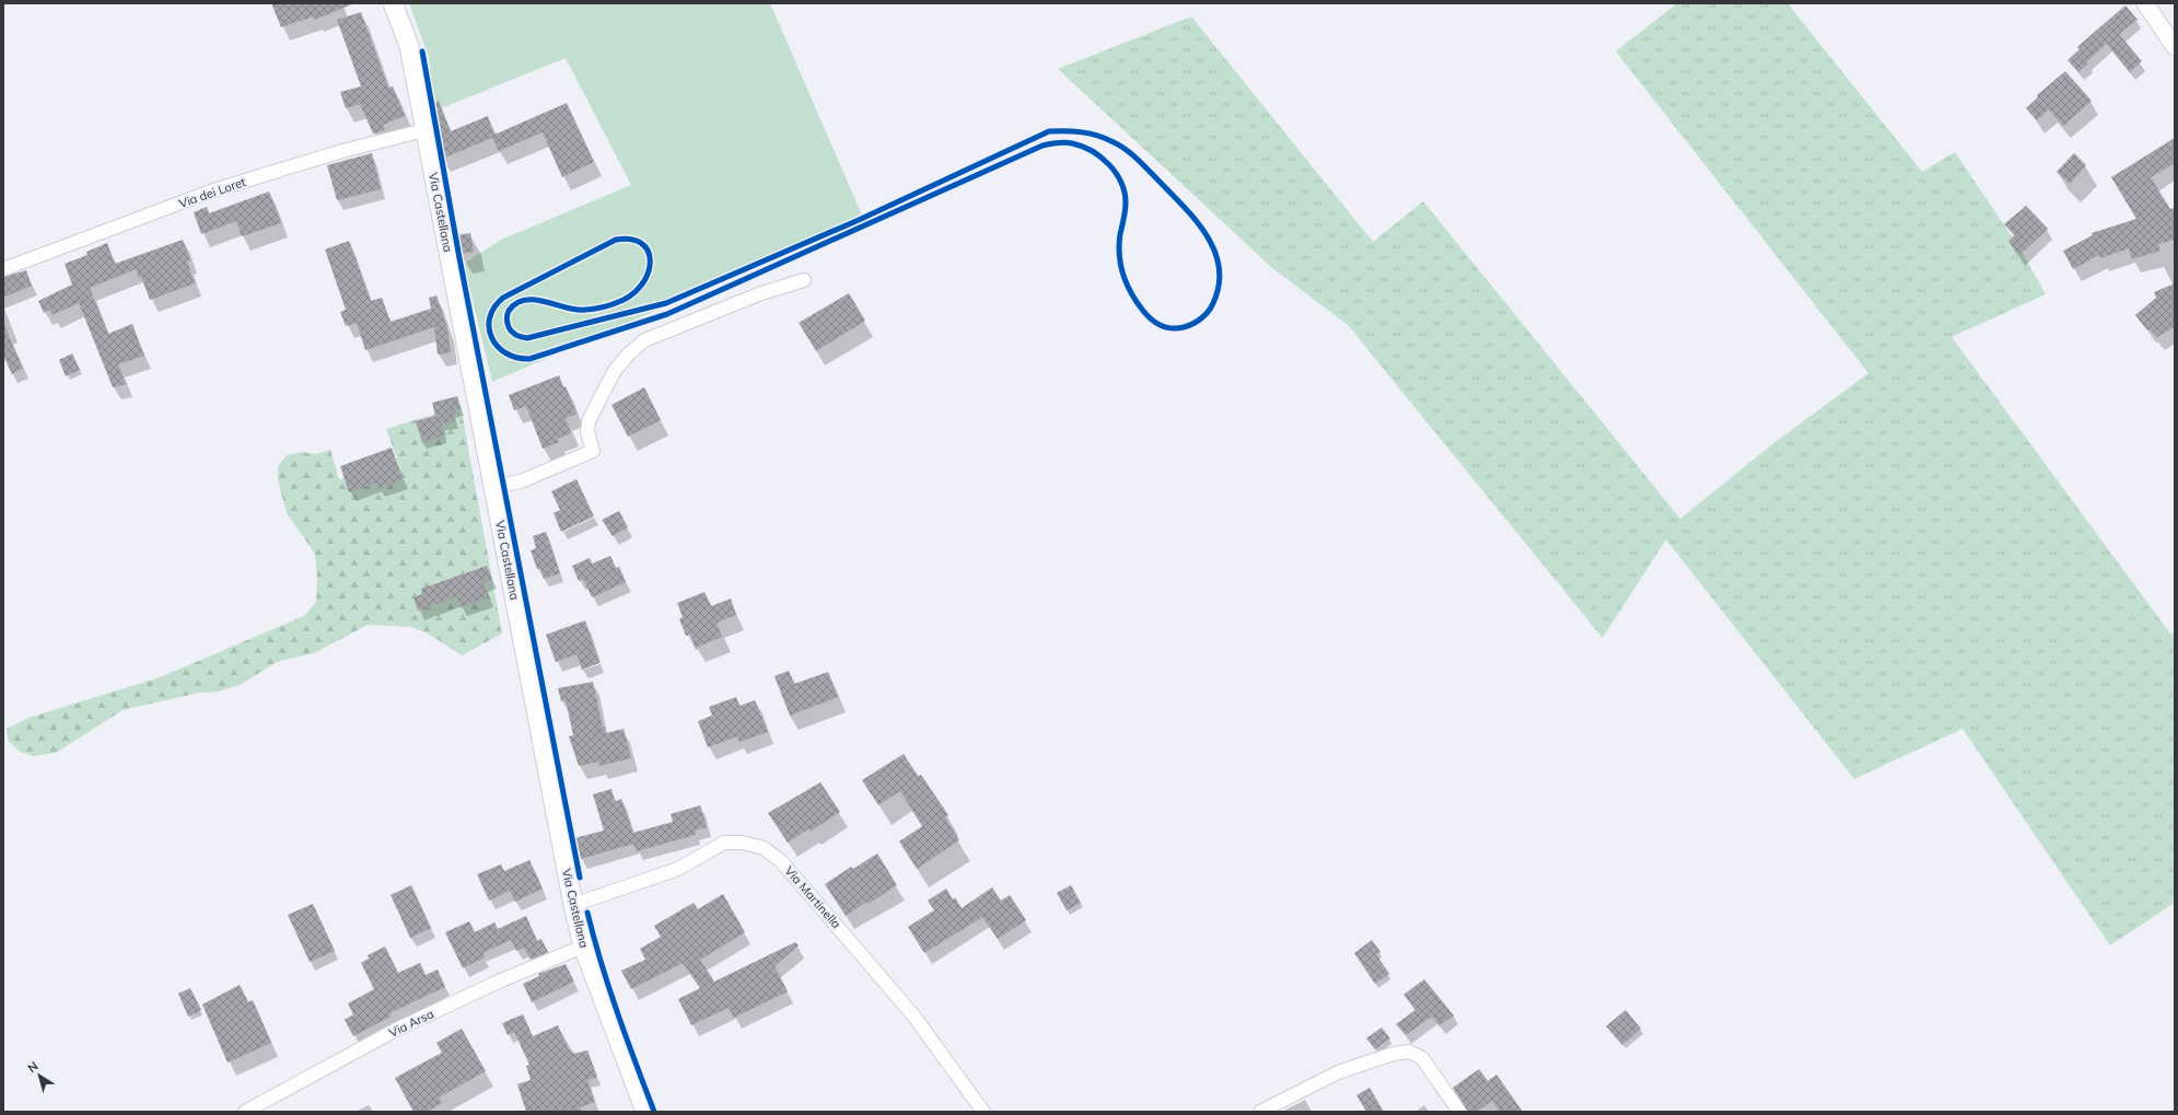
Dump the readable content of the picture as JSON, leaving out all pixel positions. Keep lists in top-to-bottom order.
{
  "streets": {
    "main road": ["Via Castellana"],
    "street": ["Via dei Loret", "Via Martinella", "Via Arsa"]
  },
  "crossings": [
    ["Via dei Loret", "Via Castellana"],
    ["Via Castellana", "Via Martinella"],
    ["Via Castellana", "Via Arsa"]
  ],
  "north": "top left"
}
